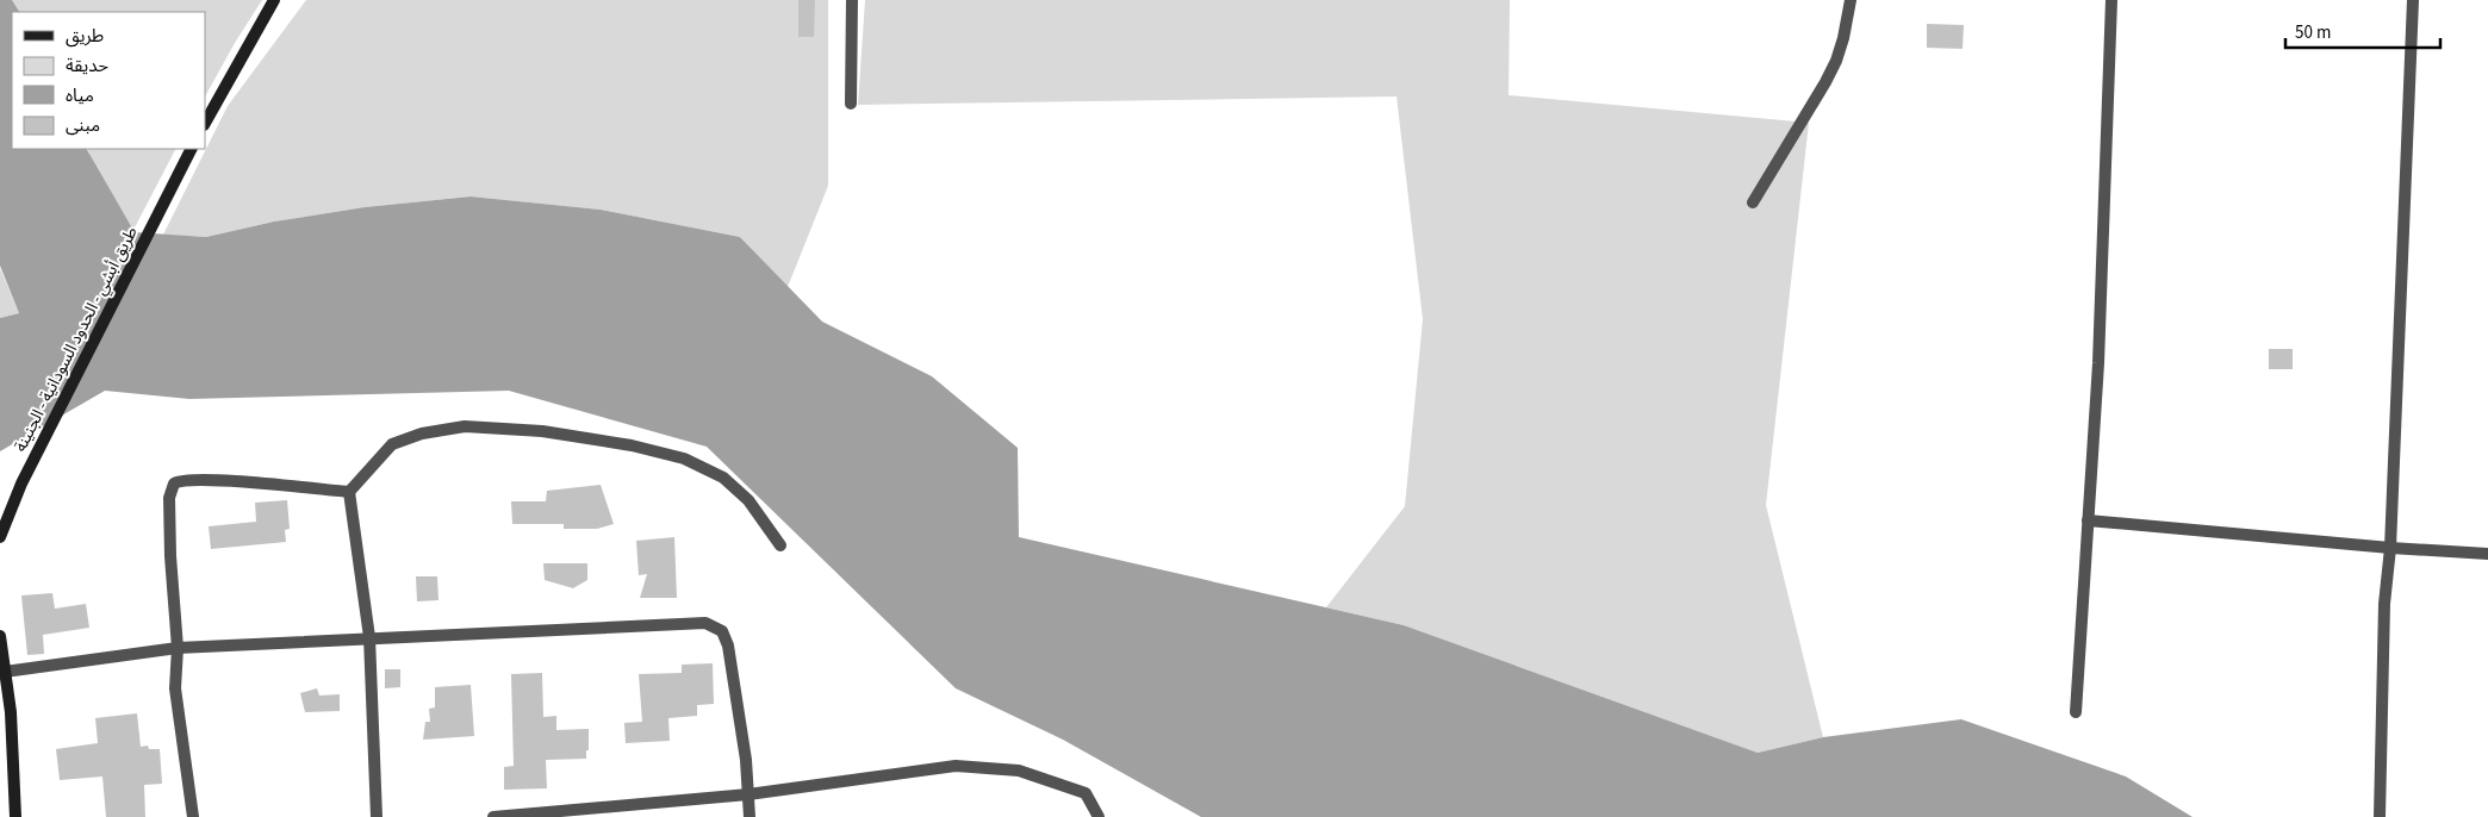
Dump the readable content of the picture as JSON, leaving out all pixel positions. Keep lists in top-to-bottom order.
{
  "streets": {
    "main road": ["طريق أبشي - الحدود السودانية - الجنينة"]
  },
  "legend": [
    "طريق",
    "حديقة",
    "مياه",
    "مبنى"
  ],
  "scale_bar": "50 m"
}
